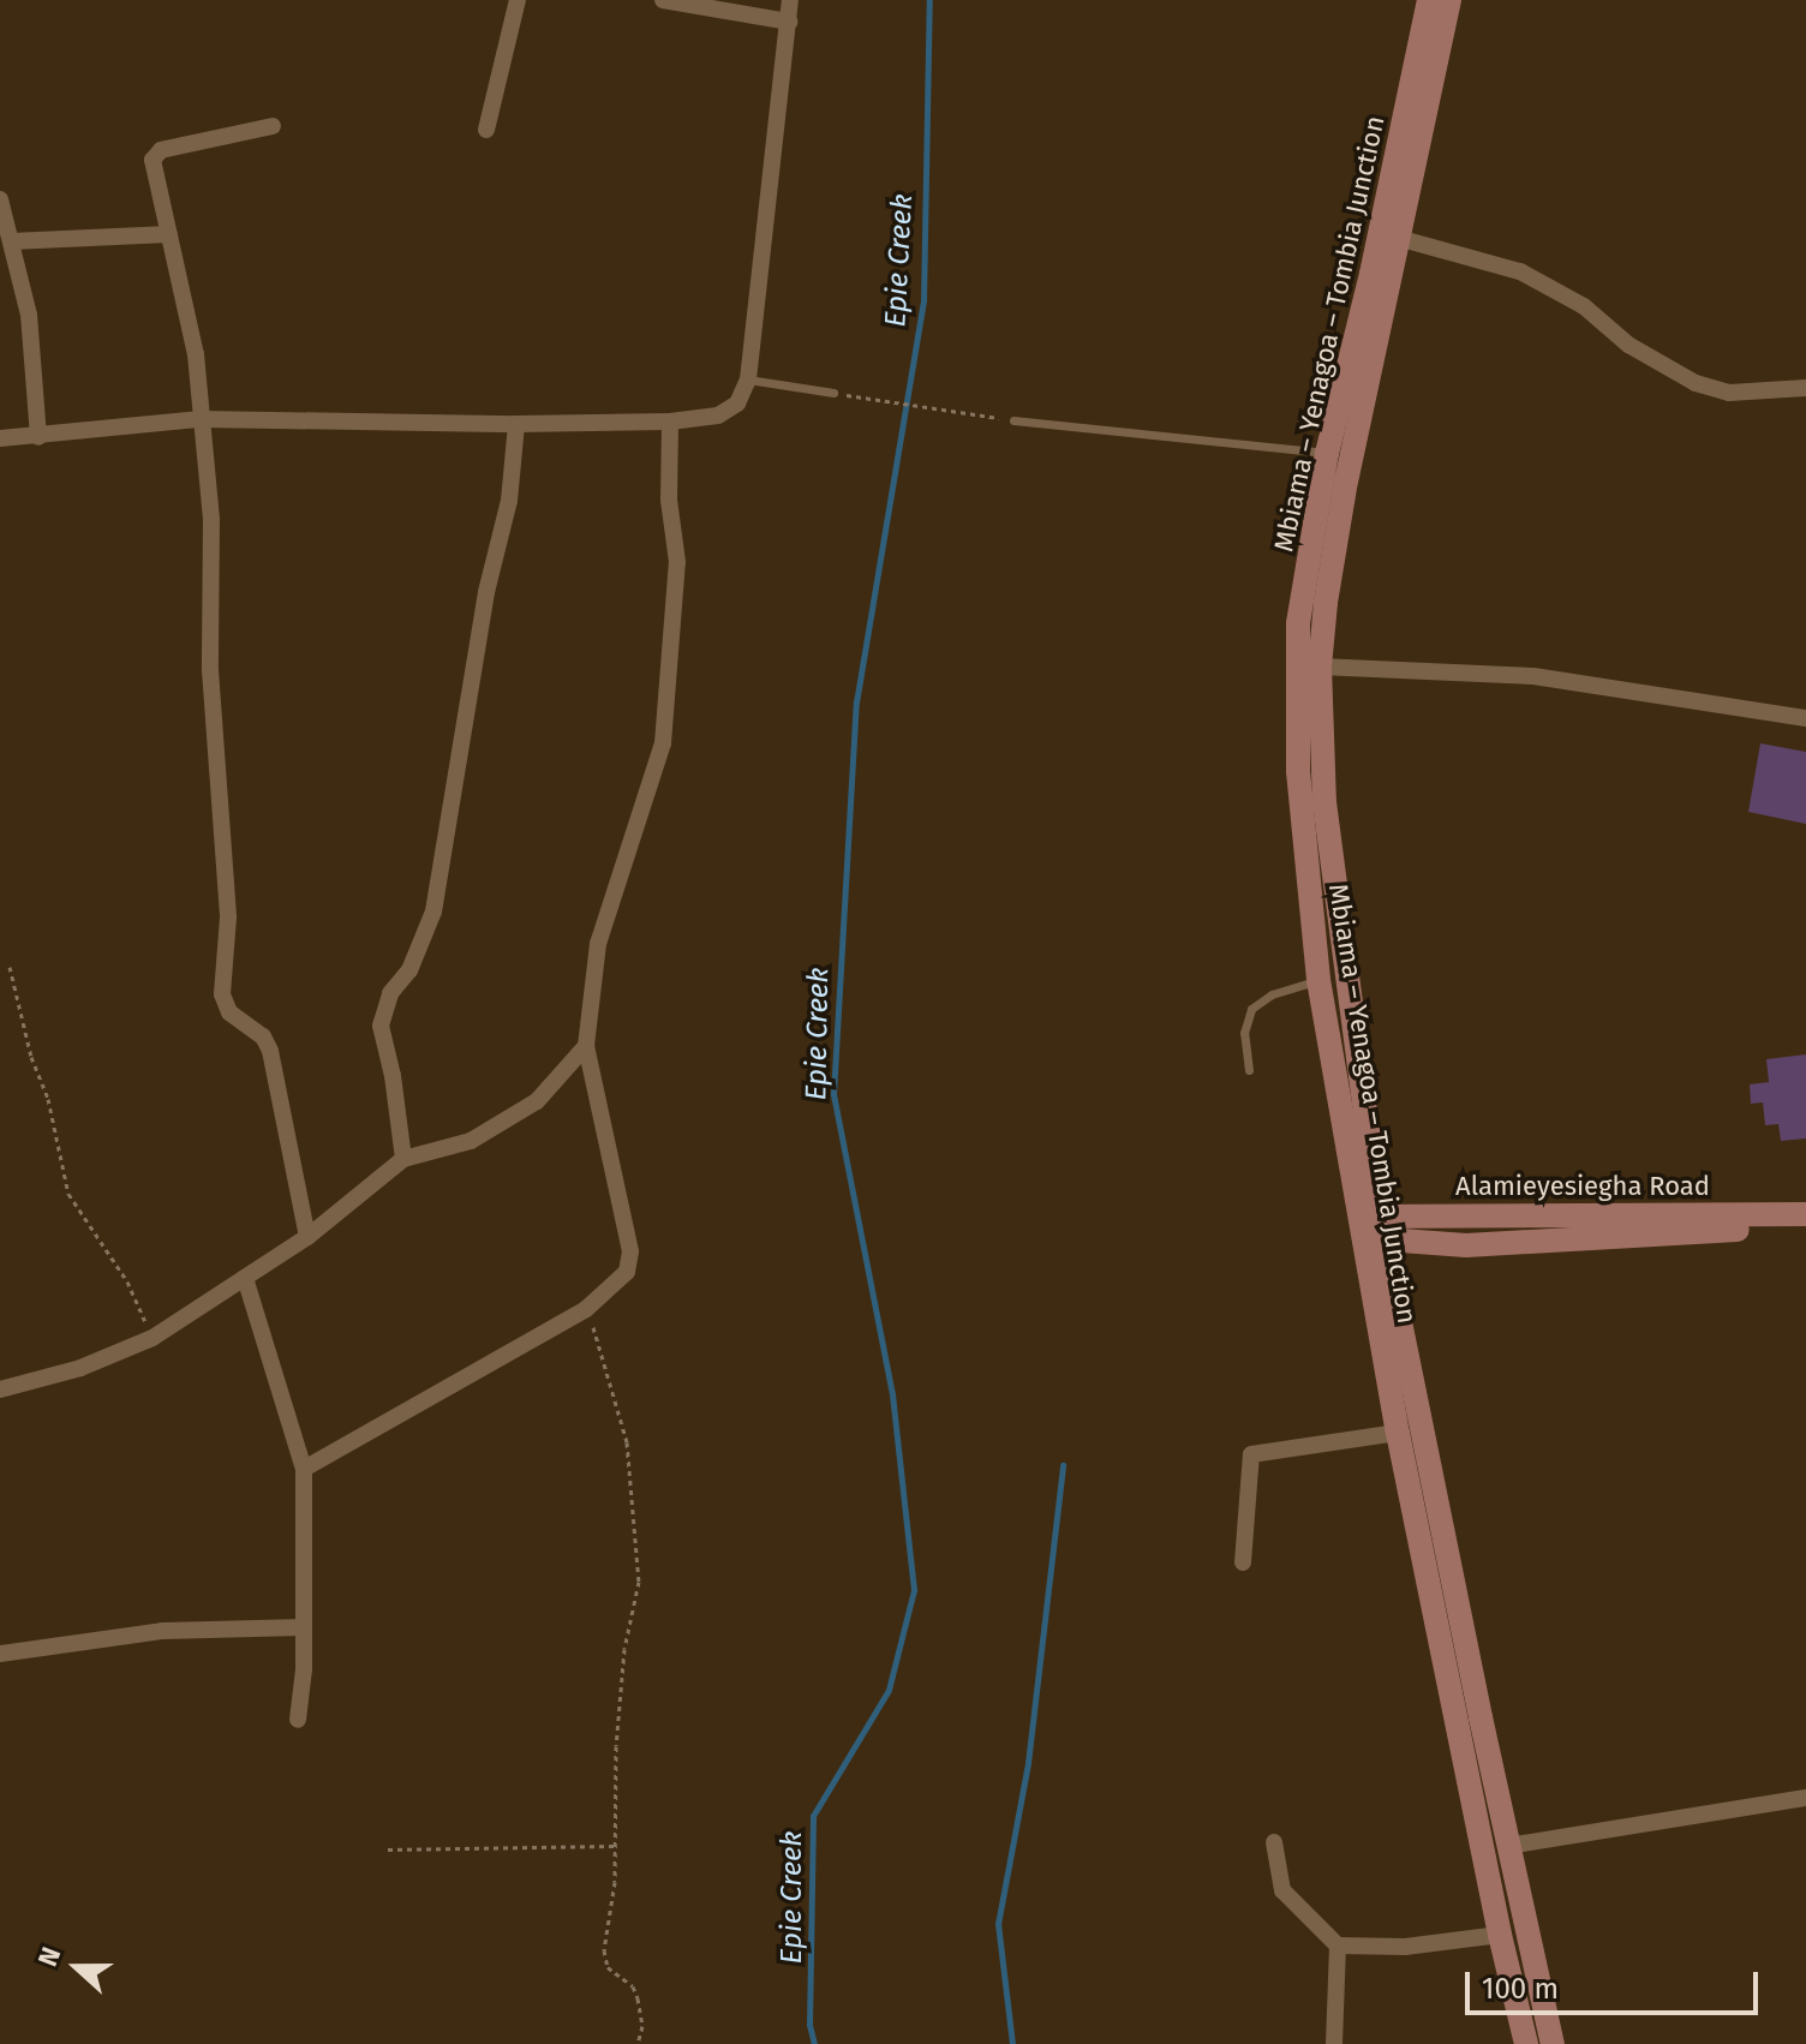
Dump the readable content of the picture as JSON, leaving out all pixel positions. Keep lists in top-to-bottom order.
{
  "streets": {
    "main road": ["Mbiama – Yenagoa – Tombia Junction", "Alamieyesiegha Road"]
  },
  "crossings": [
    ["Mbiama – Yenagoa – Tombia Junction", "Alamieyesiegha Road"]
  ],
  "water": ["Epie Creek"],
  "scale_bar": "100 m",
  "north": "left"
}
